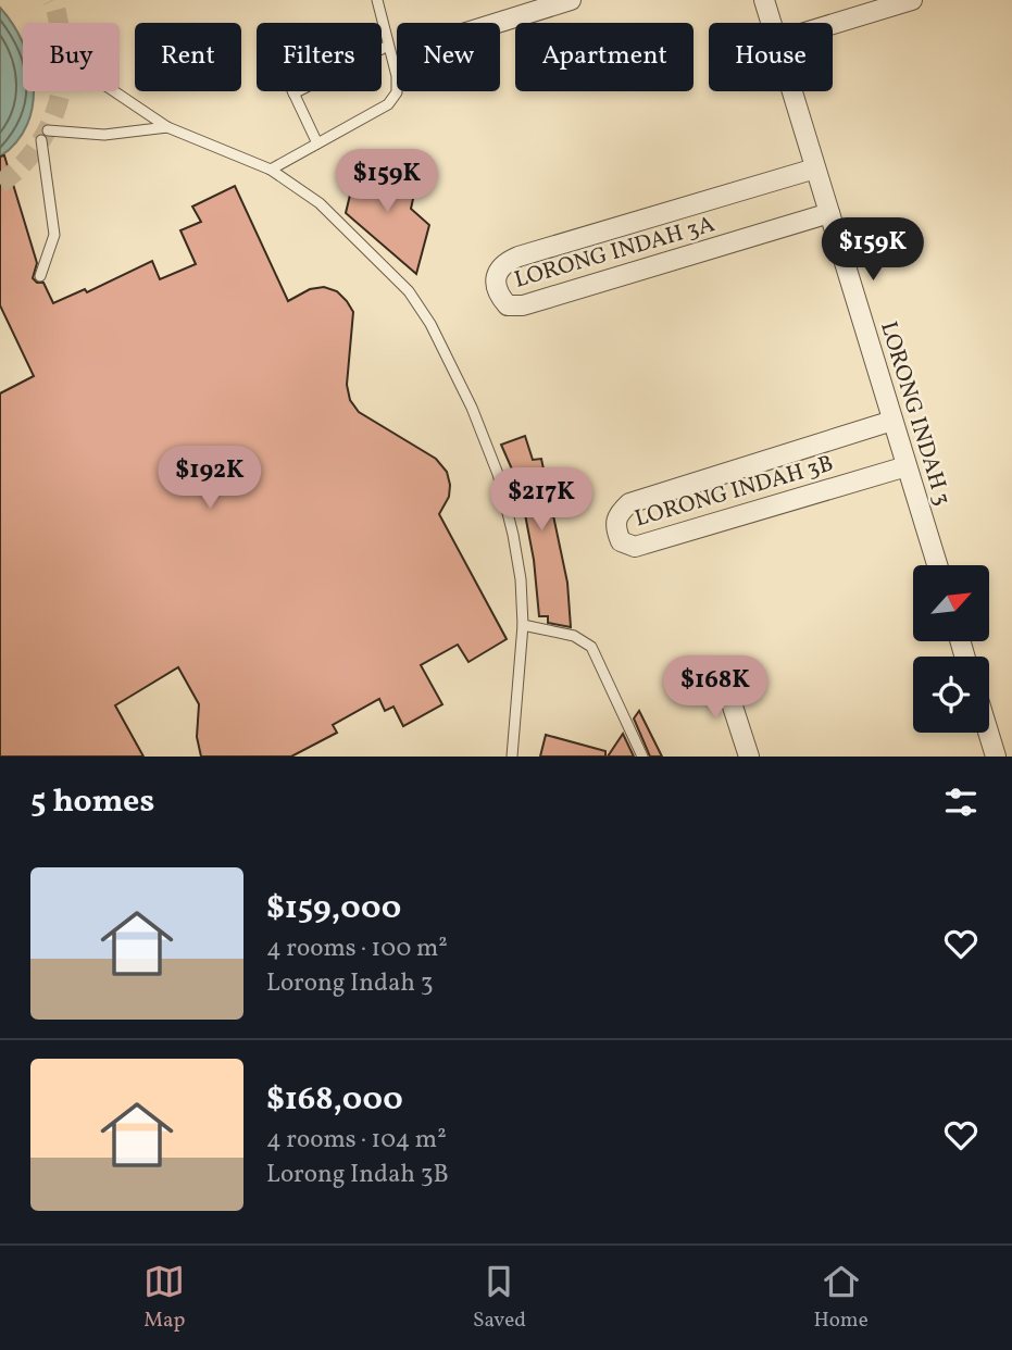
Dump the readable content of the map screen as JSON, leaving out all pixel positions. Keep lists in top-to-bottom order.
{
  "streets": {
    "street": ["LORONG INDAH 3A", "LORONG INDAH 3", "LORONG INDAH 3B"]
  },
  "crossings": [
    ["LORONG INDAH 3A", "LORONG INDAH 3"],
    ["LORONG INDAH 3", "LORONG INDAH 3B"]
  ],
  "north": "top right",
  "page": {
    "chip": [
      "Buy",
      "Rent",
      "Filters",
      "New",
      "Apartment",
      "House"
    ],
    "price": [
      "$159K",
      "$159K",
      "$192K",
      "$217K",
      "$168K"
    ],
    "heading": "5 homes",
    "list": [
      {
        "name": "$159,000",
        "note": "4 rooms · 100 m² · Lorong Indah 3"
      },
      {
        "name": "$168,000",
        "note": "4 rooms · 104 m² · Lorong Indah 3B"
      }
    ],
    "tabs": ["Map", "Saved", "Home"]
  }
}
